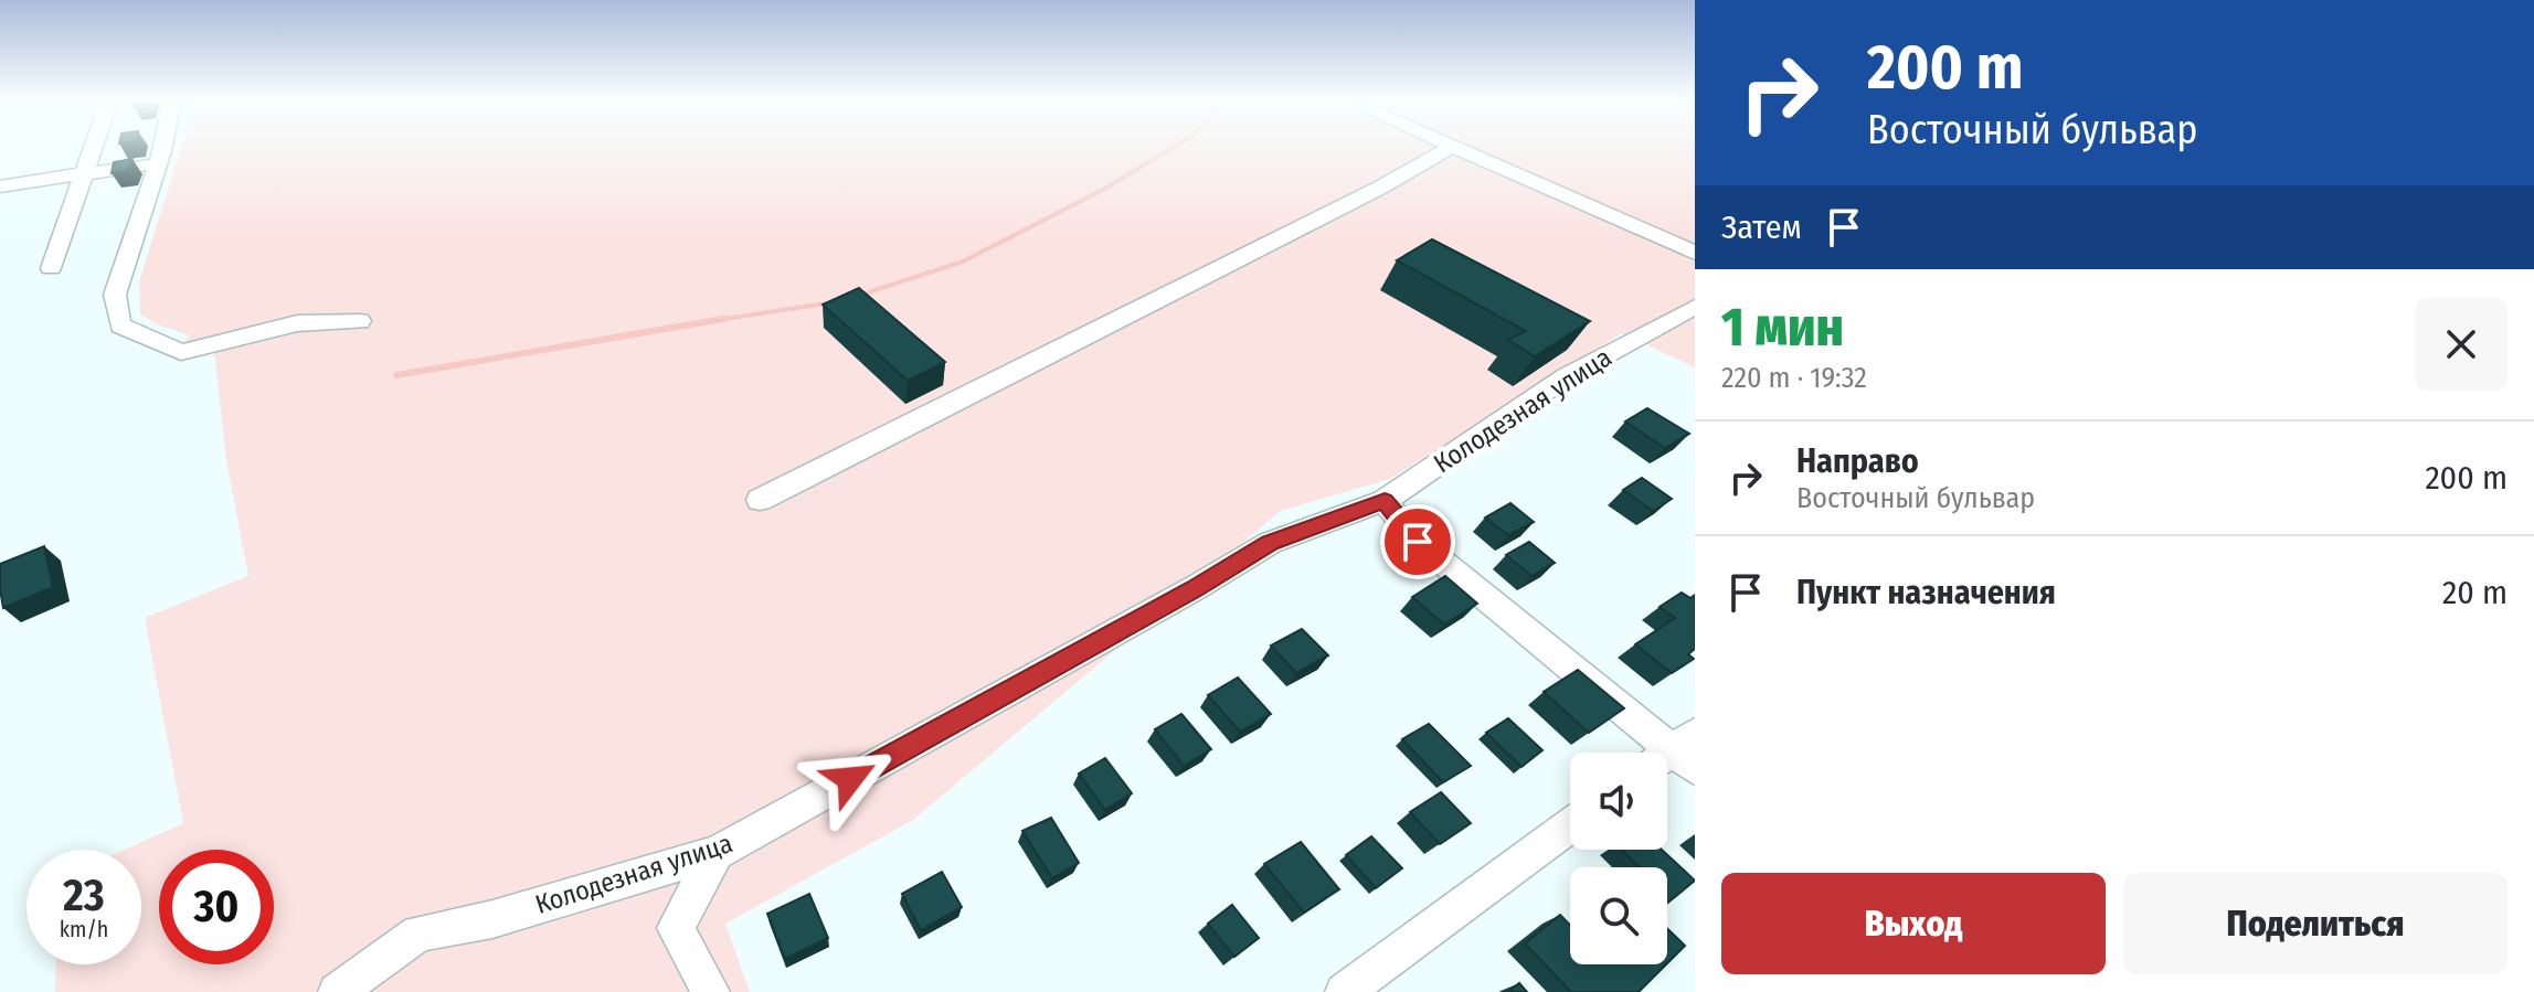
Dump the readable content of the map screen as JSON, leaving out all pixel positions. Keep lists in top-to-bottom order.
{
  "streets": {
    "street": ["Колодезная улица"]
  },
  "page": {
    "turn": ["200 m", "Восточный бульвар"],
    "then": "Затем",
    "heading": ["1 мин", "220 m · 19:32"],
    "list": [
      {
        "name": "Направо",
        "note": "Восточный бульвар",
        "value": "200 m"
      },
      {
        "name": "Пункт назначения",
        "value": "20 m"
      }
    ],
    "speed": "23 km/h",
    "limit": "30",
    "buttons": ["Выход", "Поделиться"]
  }
}
